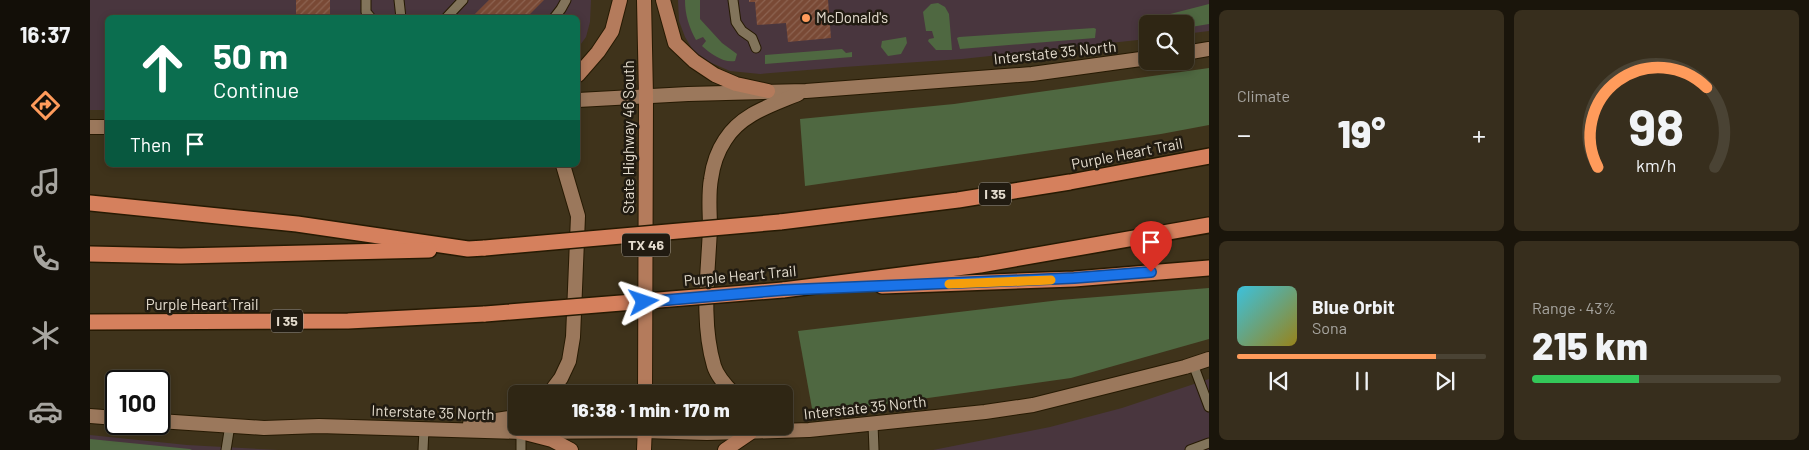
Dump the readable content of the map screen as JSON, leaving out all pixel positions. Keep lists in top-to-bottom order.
{
  "streets": {
    "highway": ["Purple Heart Trail", "I 35"],
    "main road": ["Interstate 35 North", "State Highway 46 South", "TX 46"]
  },
  "crossings": [
    ["Interstate 35 North", "State Highway 46 South"],
    ["Purple Heart Trail", "I 35"]
  ],
  "places": ["McDonald's"],
  "page": {
    "tabs": "16:37",
    "tile": [
      "Climate",
      ["Range · 43%", "215 km"]
    ],
    "turn": ["50 m", "Continue"],
    "heat": ["−", "19°", "+"],
    "then": "Then",
    "song": ["Blue Orbit", "Sona"],
    "limit": "100",
    "trip": "16:38 · 1 min · 170 m",
    "gauge": ["98", "km/h"]
  }
}
